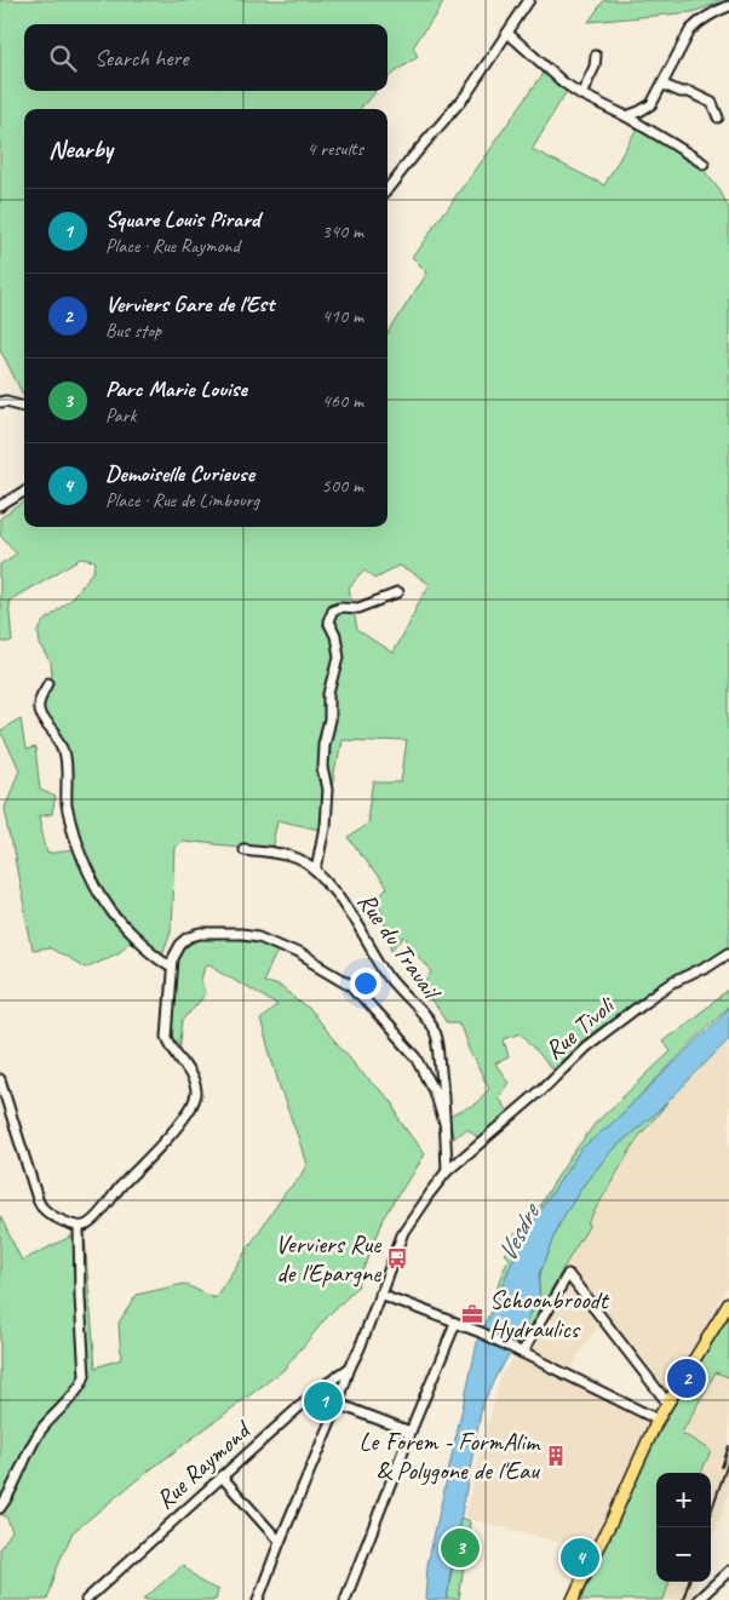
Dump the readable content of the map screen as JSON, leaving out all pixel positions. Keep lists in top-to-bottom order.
{
  "streets": {
    "street": ["Rue du Travail", "Rue Tivoli", "Rue Raymond"]
  },
  "crossings": [
    ["Rue Tivoli", "Rue Raymond"]
  ],
  "water": ["Vesdre"],
  "places": {
    "bus stop": ["Verviers Rue de l'Epargne"],
    "office": ["Schoonbroodt Hydraulics"],
    "building": ["Le Forem - FormAlim & Polygone de l'Eau"]
  },
  "page": {
    "search": "Search here",
    "heading": ["Nearby", "4 results"],
    "list": [
      {
        "mark": "1",
        "name": "Square Louis Pirard",
        "note": "Place · Rue Raymond",
        "value": "340 m"
      },
      {
        "mark": "2",
        "name": "Verviers Gare de l'Est",
        "note": "Bus stop",
        "value": "410 m"
      },
      {
        "mark": "3",
        "name": "Parc Marie Louise",
        "note": "Park",
        "value": "460 m"
      },
      {
        "mark": "4",
        "name": "Demoiselle Curieuse",
        "note": "Place · Rue de Limbourg",
        "value": "500 m"
      }
    ],
    "pins": [
      "2",
      "1",
      "3",
      "4"
    ],
    "map_buttons": ["+", "−"]
  }
}
